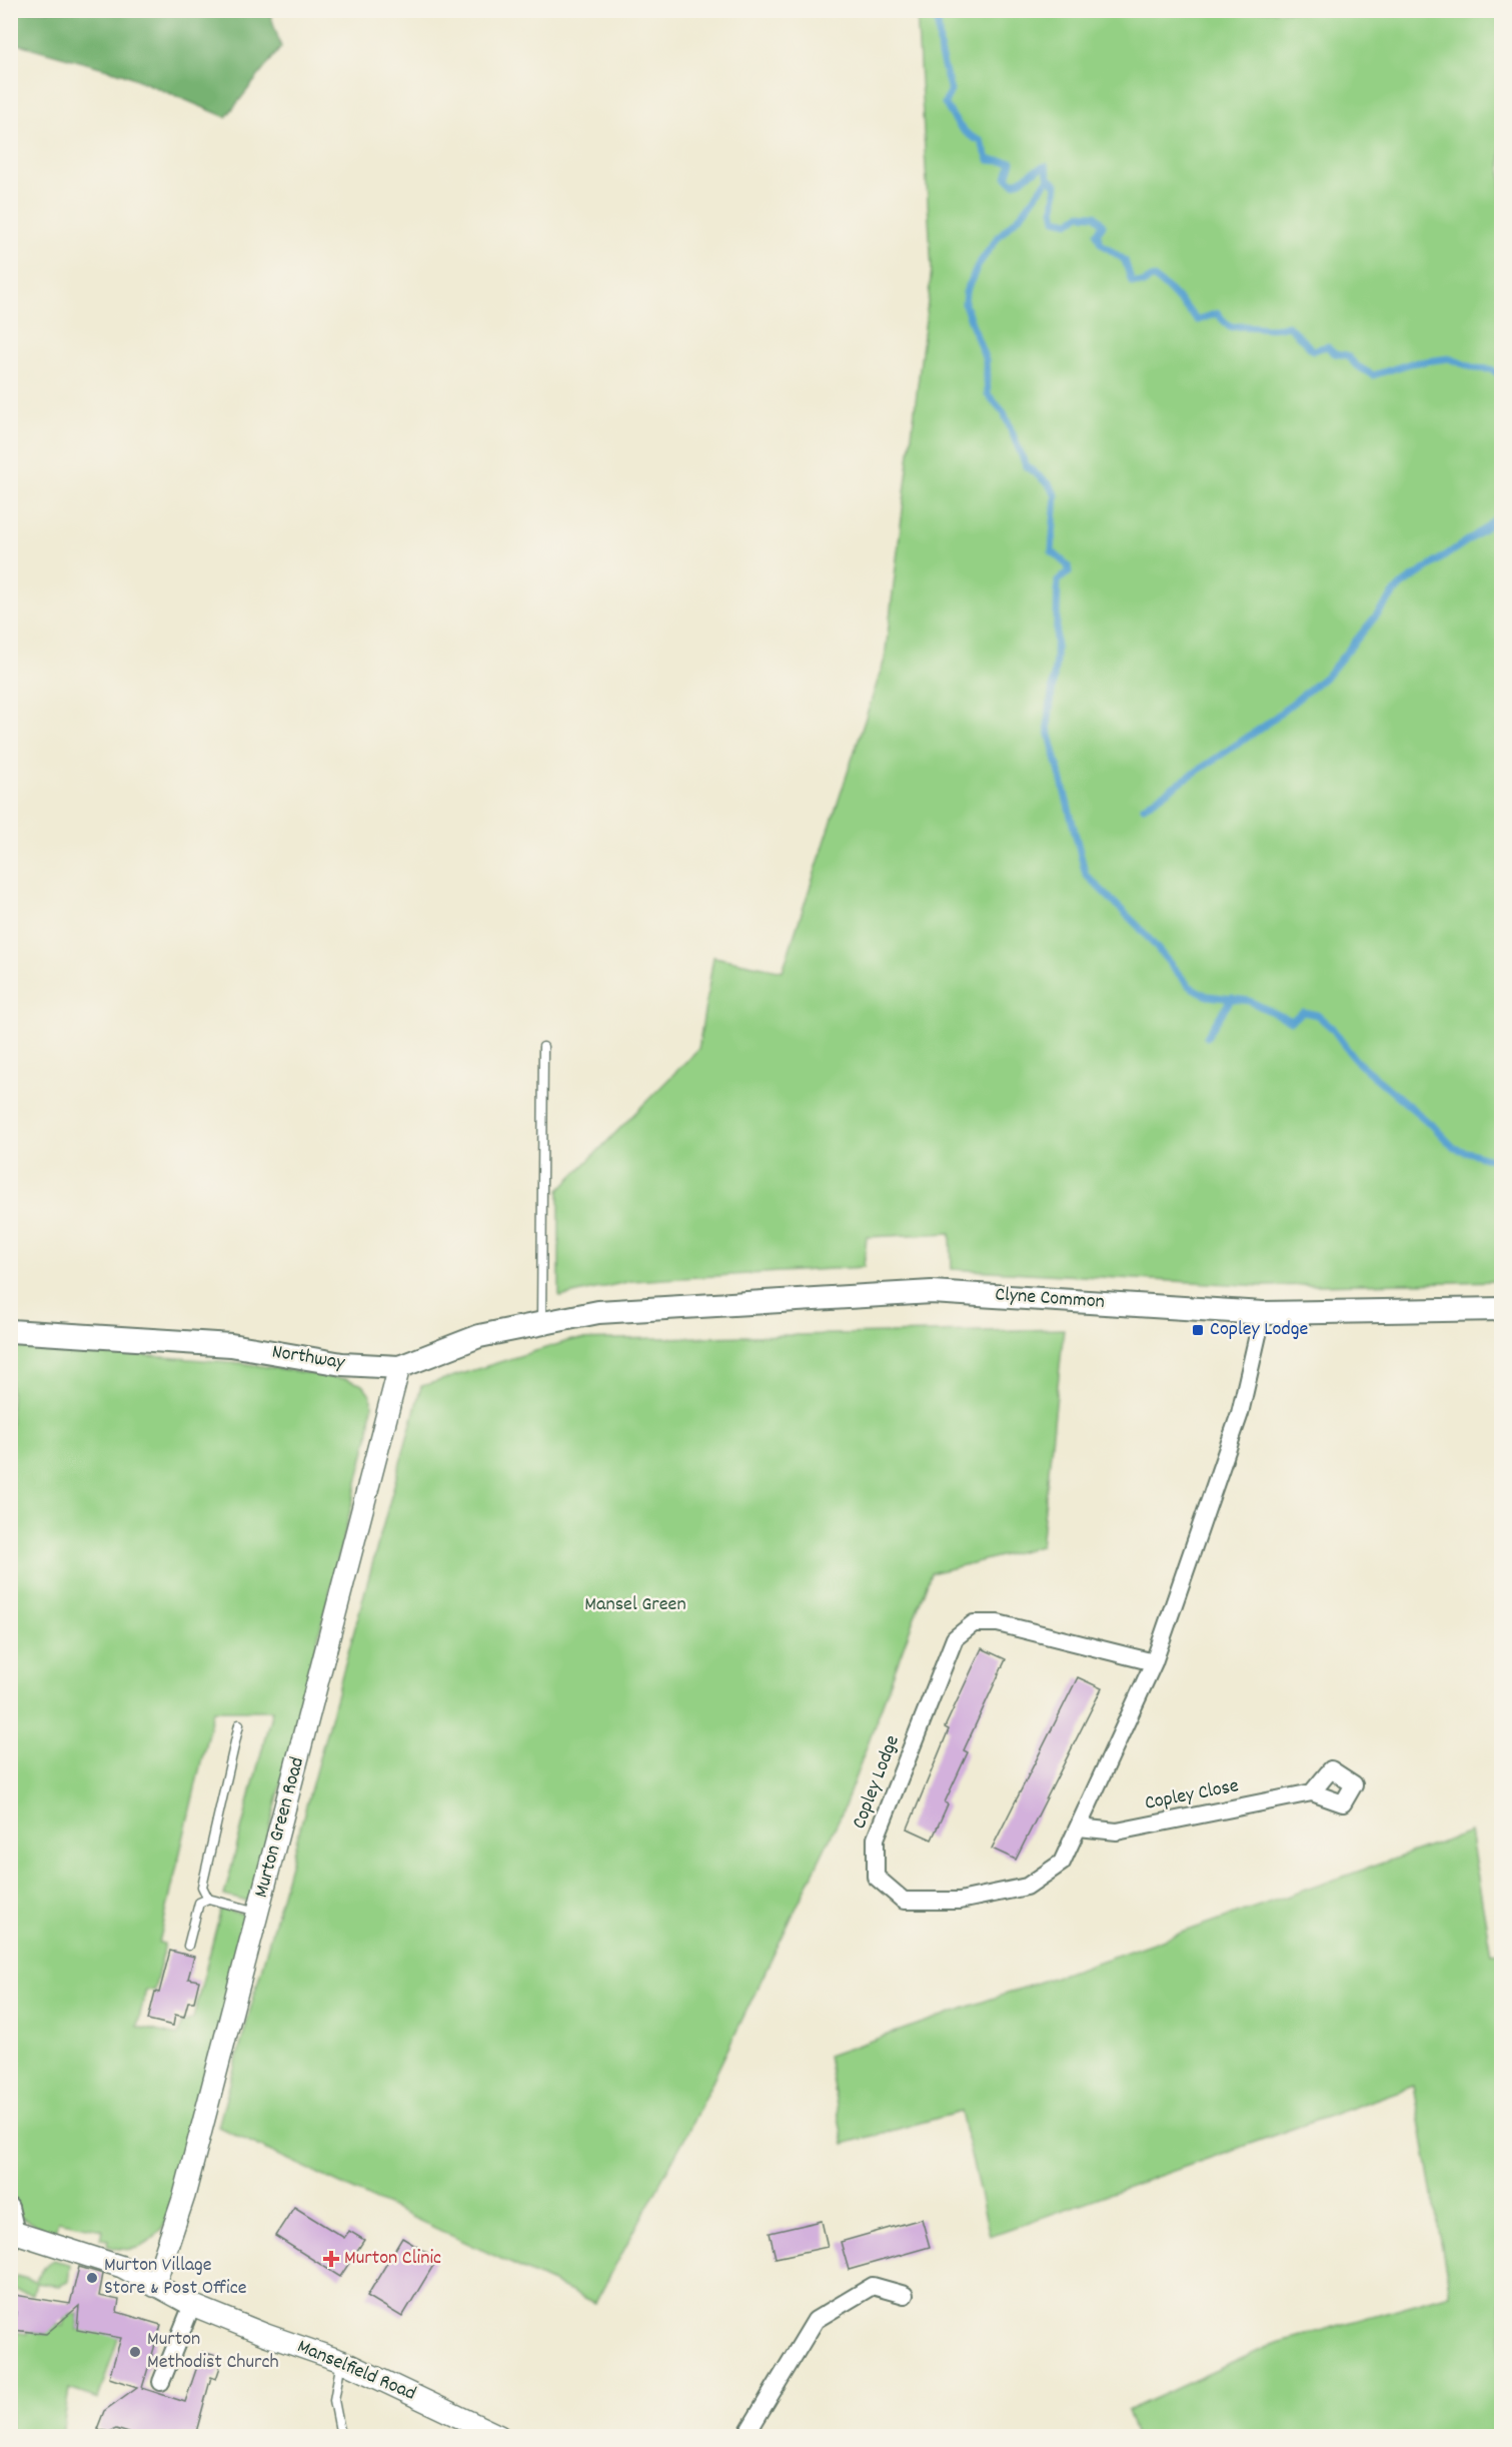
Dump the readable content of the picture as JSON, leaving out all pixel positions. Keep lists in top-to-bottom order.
{
  "streets": {
    "main road": ["Clyne Common", "Northway"],
    "street": [
      "Copley Lodge",
      "Copley Close",
      "Murton Green Road",
      "Manselfield Road"
    ]
  },
  "crossings": [
    ["Clyne Common", "Northway"],
    ["Clyne Common", "Copley Lodge"],
    ["Northway", "Murton Green Road"],
    ["Copley Lodge", "Copley Close"],
    ["Murton Green Road", "Manselfield Road"]
  ],
  "parks": ["Mansel Green"],
  "places": {
    "transit": ["Copley Lodge"],
    "health": ["Murton Clinic"],
    "other": ["Murton Village Store & Post Office", "Murton Methodist Church"]
  }
}
